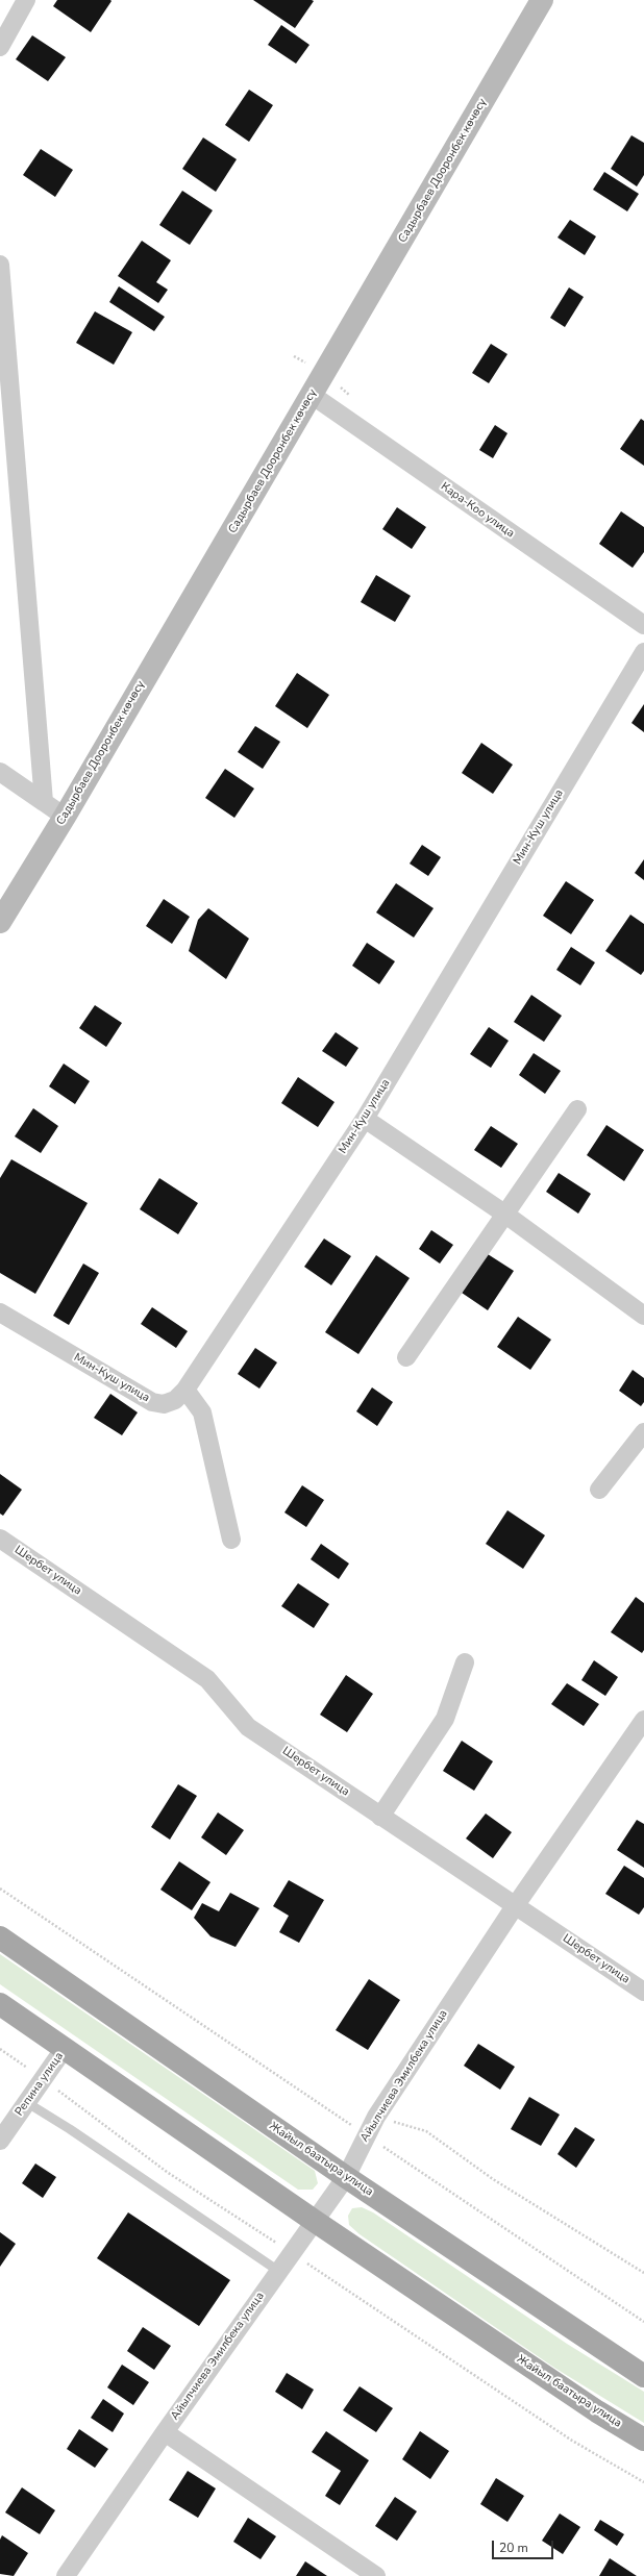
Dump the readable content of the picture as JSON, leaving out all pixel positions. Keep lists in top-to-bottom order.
{
  "streets": {
    "main road": ["Садырбаев Дооронбек көчөсү", "Жайыл баатыра улица"],
    "street": [
      "Кара-Коо улица",
      "Мин-Куш улица",
      "Шербет улица",
      "Айылчиева Эмилбека улица",
      "Репина улица"
    ]
  },
  "crossings": [
    ["Садырбаев Дооронбек көчөсү", "Кара-Коо улица"],
    ["Шербет улица", "Айылчиева Эмилбека улица"],
    ["Айылчиева Эмилбека улица", "Жайыл баатыра улица"],
    ["Репина улица", "Жайыл баатыра улица"]
  ],
  "scale_bar": "20 m"
}
